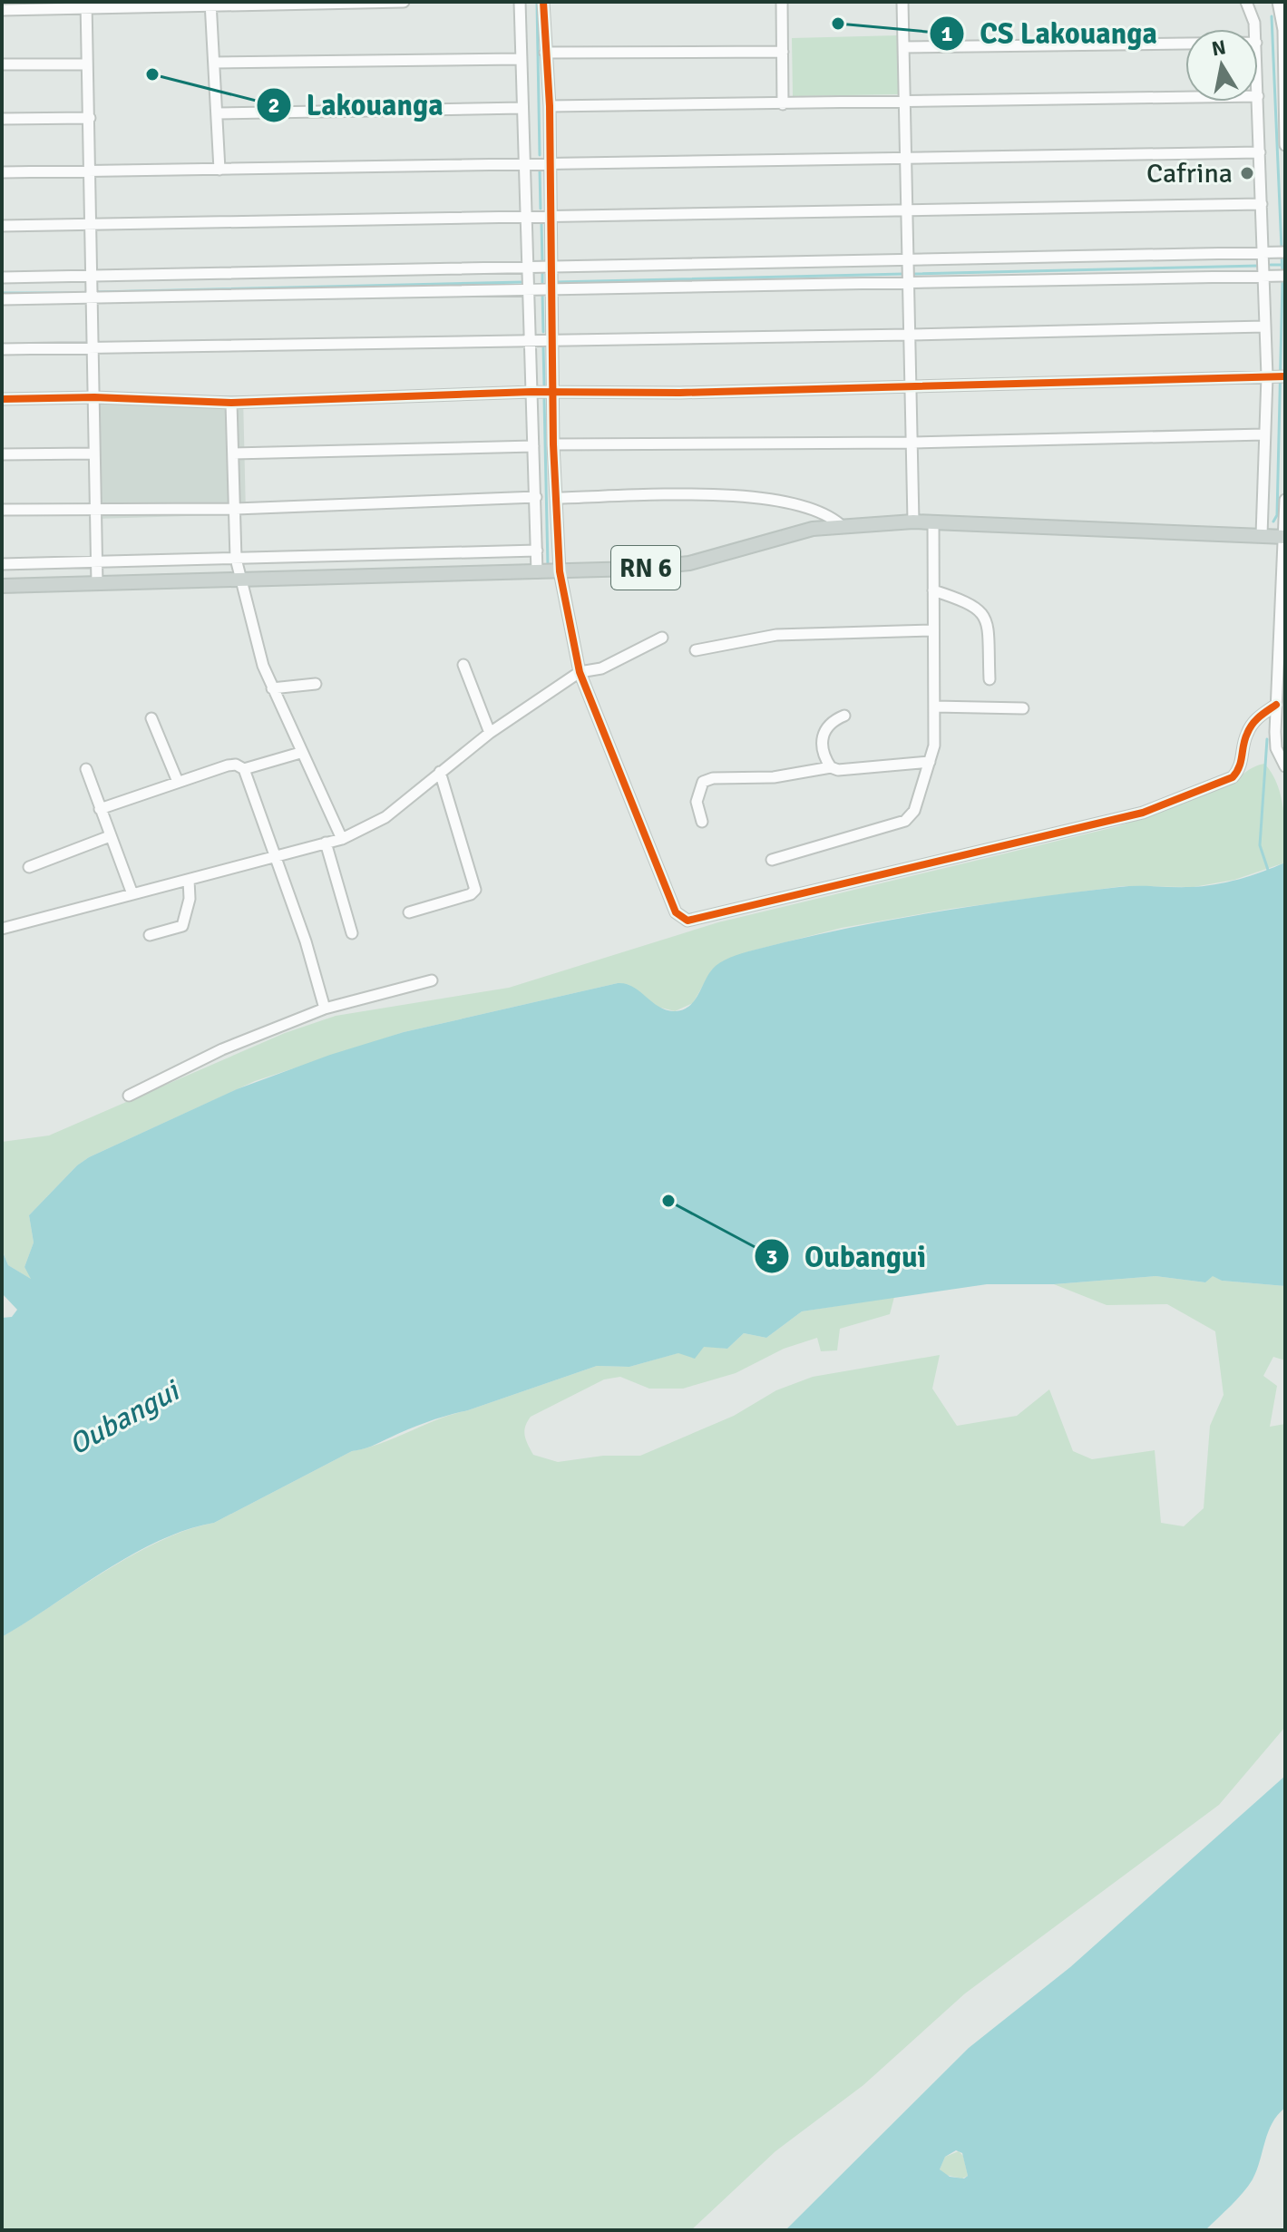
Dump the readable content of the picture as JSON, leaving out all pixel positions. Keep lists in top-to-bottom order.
{
  "streets": {
    "main road": ["RN 6"]
  },
  "water": ["Oubangui"],
  "places": [
    "CS Lakouanga",
    "Lakouanga",
    "Cafrina",
    "Oubangui"
  ],
  "north": "top"
}
